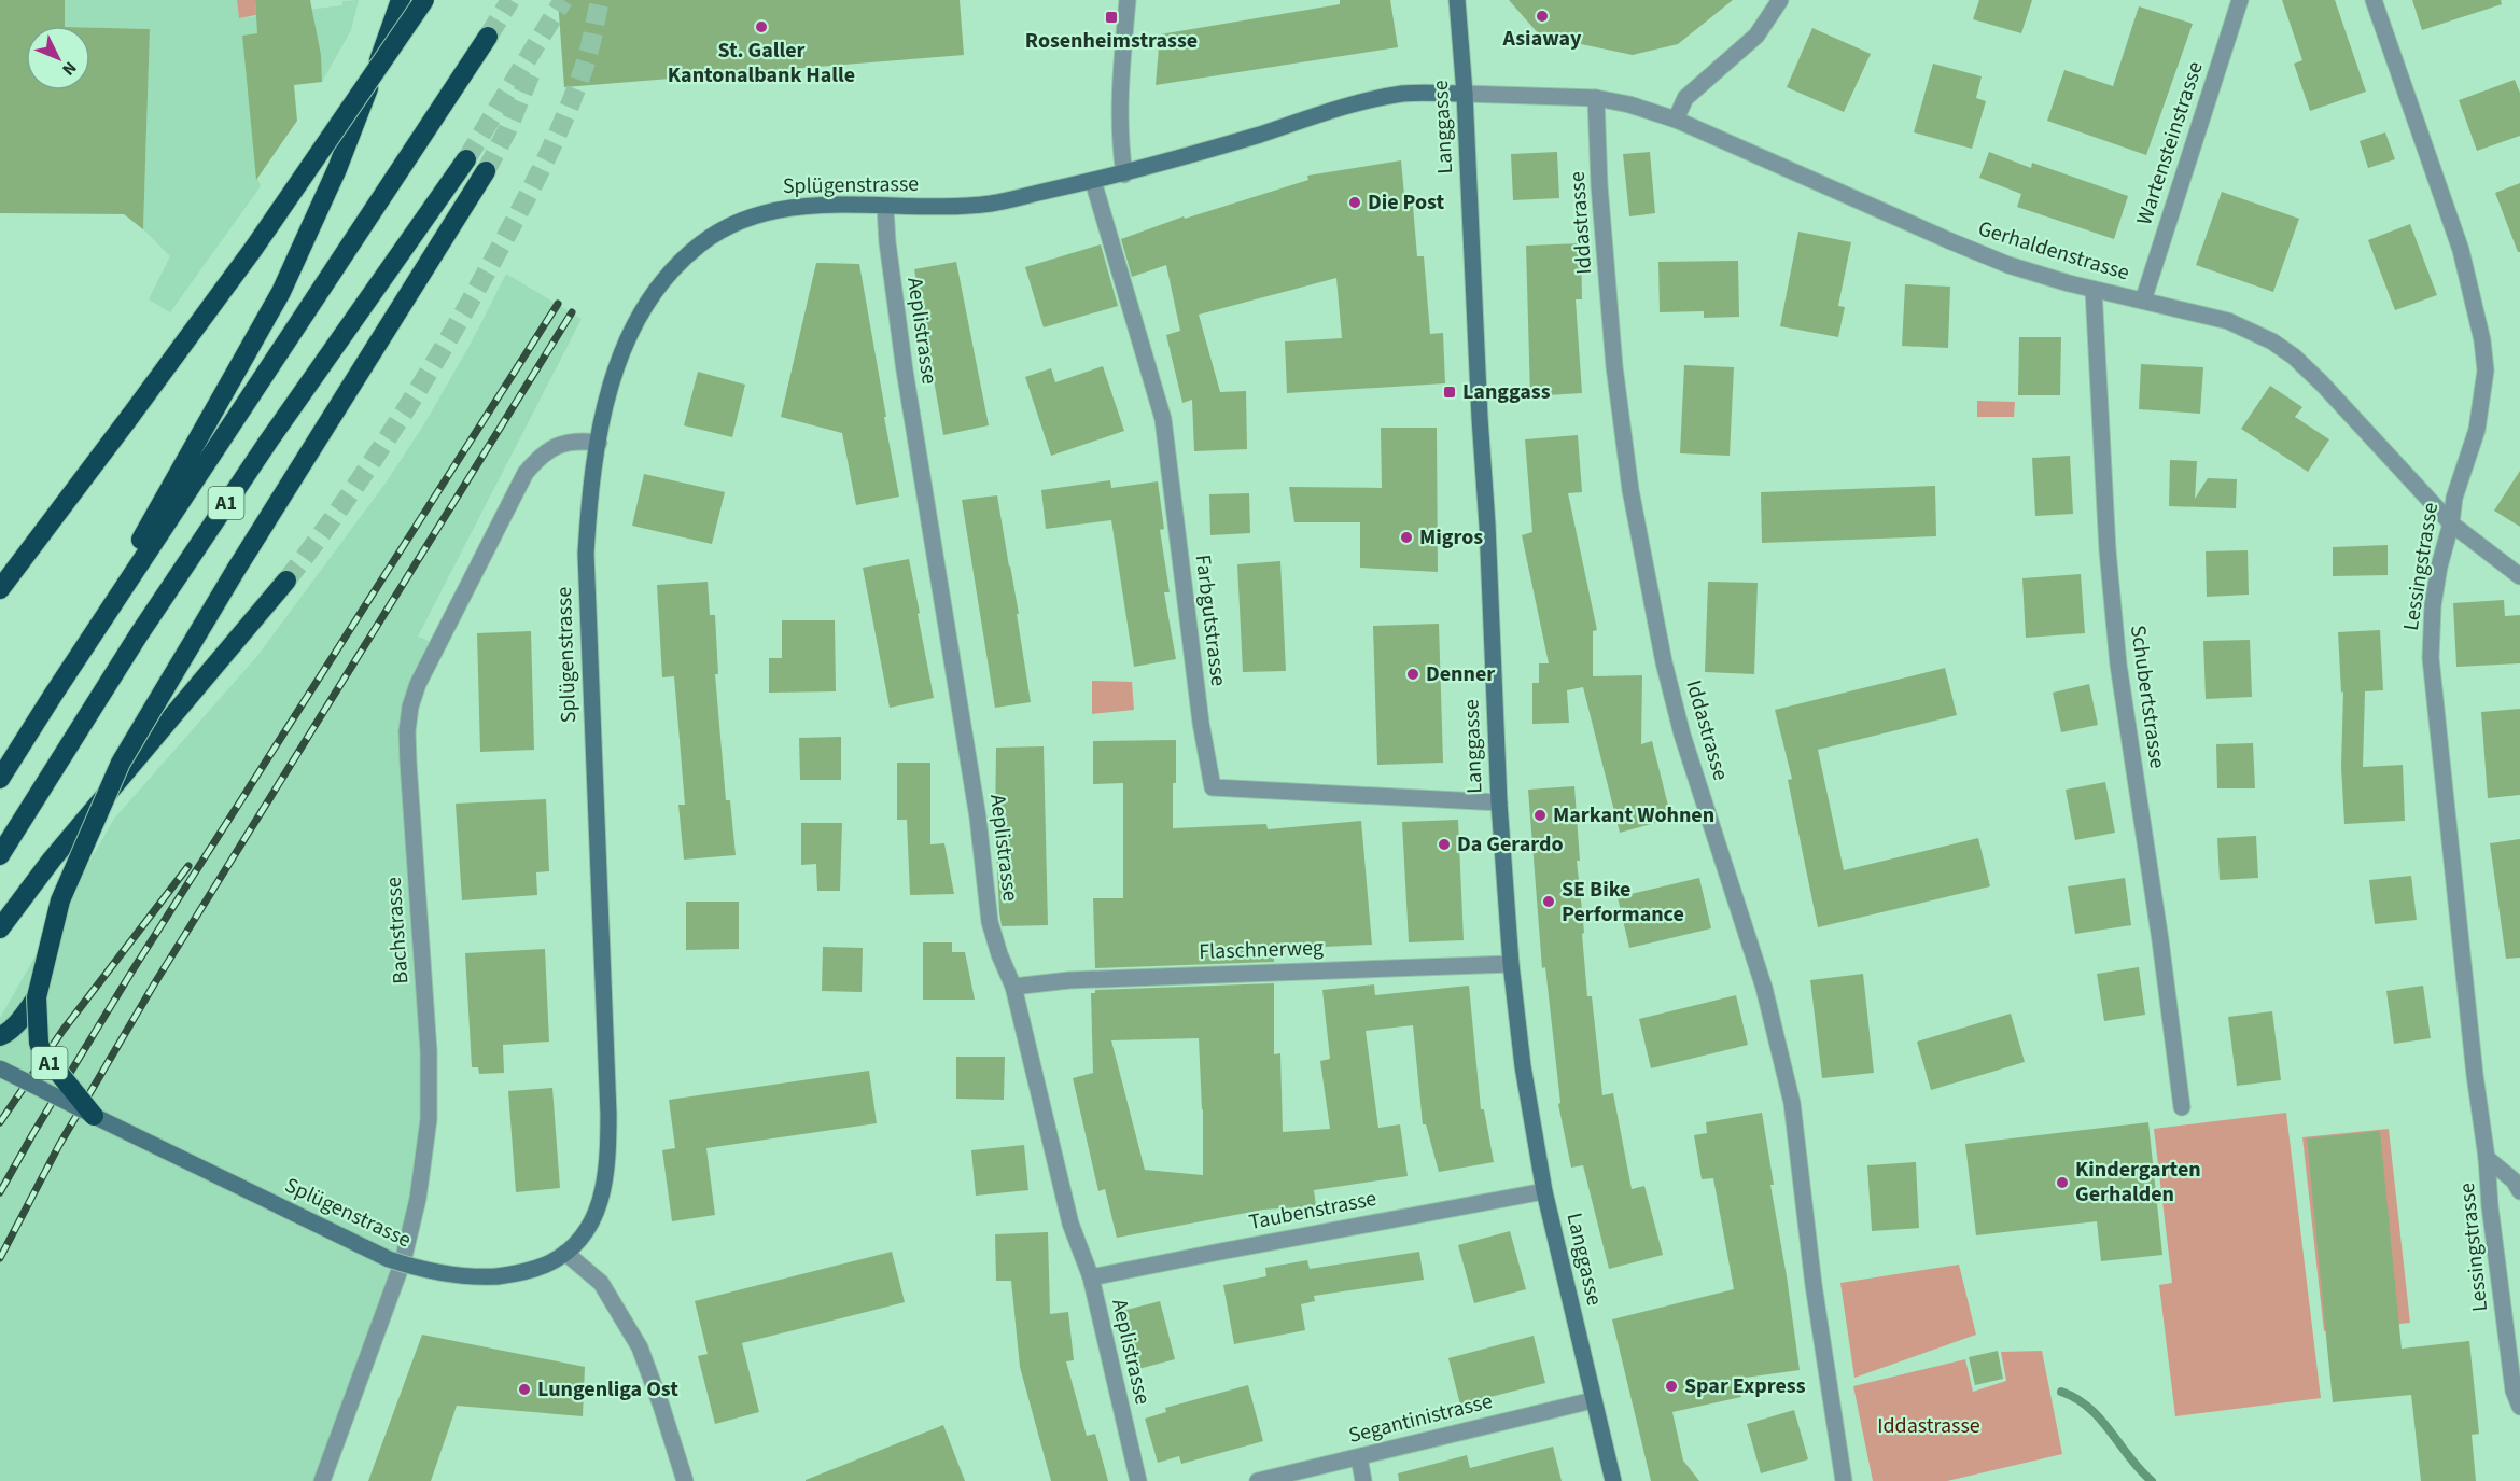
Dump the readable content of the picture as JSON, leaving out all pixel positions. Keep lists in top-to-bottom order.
{
  "streets": {
    "highway": ["A1"],
    "main road": ["Langgasse", "Splügenstrasse"],
    "street": [
      "Wartensteinstrasse",
      "Iddastrasse",
      "Gerhaldenstrasse",
      "Aeplistrasse",
      "Lessingstrasse",
      "Farbgutstrasse",
      "Schubertstrasse",
      "Bachstrasse",
      "Flaschnerweg",
      "Taubenstrasse",
      "Segantinistrasse"
    ]
  },
  "crossings": [
    ["Langgasse", "Splügenstrasse"],
    ["Langgasse", "Gerhaldenstrasse"],
    ["Langgasse", "Farbgutstrasse"],
    ["Langgasse", "Flaschnerweg"],
    ["Langgasse", "Taubenstrasse"],
    ["Langgasse", "Segantinistrasse"],
    ["Wartensteinstrasse", "Gerhaldenstrasse"],
    ["Splügenstrasse", "Gerhaldenstrasse"],
    ["Splügenstrasse", "Aeplistrasse"],
    ["Splügenstrasse", "A1"],
    ["Splügenstrasse", "Farbgutstrasse"],
    ["Splügenstrasse", "Bachstrasse"],
    ["Iddastrasse", "Gerhaldenstrasse"],
    ["Gerhaldenstrasse", "Lessingstrasse"],
    ["Gerhaldenstrasse", "Schubertstrasse"],
    ["Aeplistrasse", "Flaschnerweg"],
    ["Aeplistrasse", "Taubenstrasse"]
  ],
  "parks": ["Iddastrasse"],
  "places": {
    "other": [
      "Asiaway",
      "St. Galler Kantonalbank Halle",
      "Die Post",
      "Migros",
      "Denner",
      "Markant Wohnen",
      "Da Gerardo",
      "SE Bike Performance",
      "Kindergarten Gerhalden",
      "Spar Express",
      "Lungenliga Ost"
    ],
    "transit": ["Rosenheimstrasse", "Langgass"]
  },
  "north": "bottom right"
}
